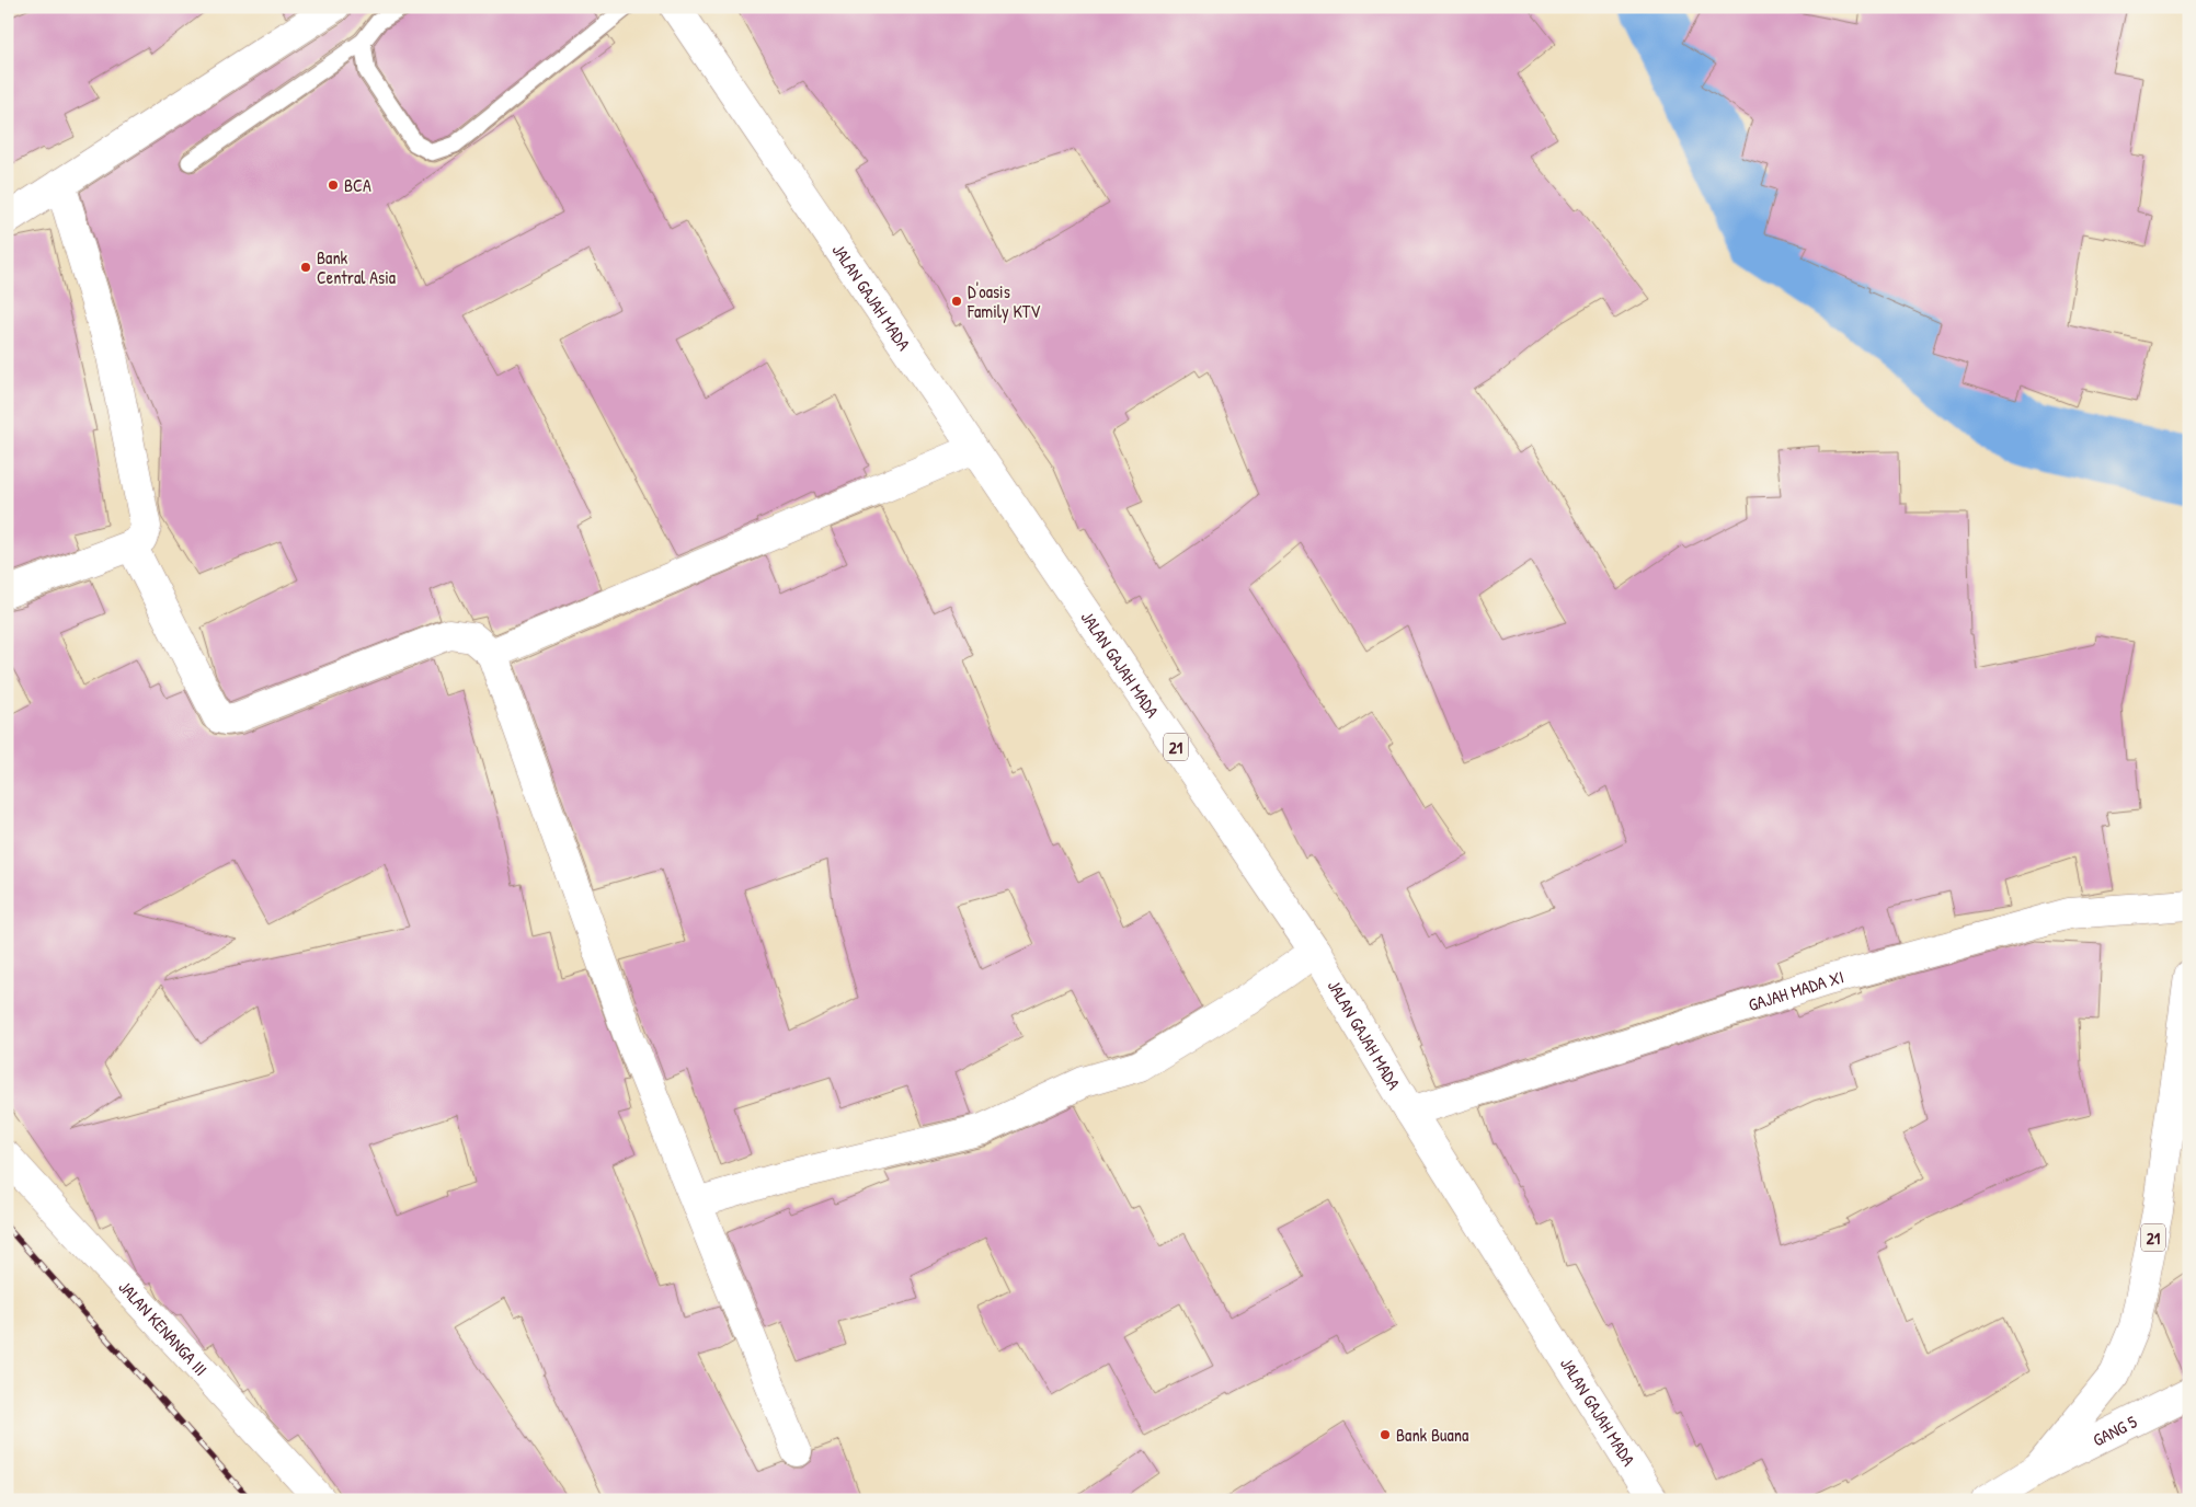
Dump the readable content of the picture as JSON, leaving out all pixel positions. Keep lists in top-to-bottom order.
{
  "streets": {
    "main road": [
      "JALAN GAJAH MADA",
      "21",
      "GAJAH MADA XI",
      "JALAN KENANGA III",
      "GANG 5"
    ]
  },
  "crossings": [
    ["JALAN GAJAH MADA", "GAJAH MADA XI"],
    ["21", "GANG 5"]
  ],
  "places": [
    "BCA",
    "Bank Central Asia",
    "D'oasis Family KTV",
    "Bank Buana"
  ]
}
